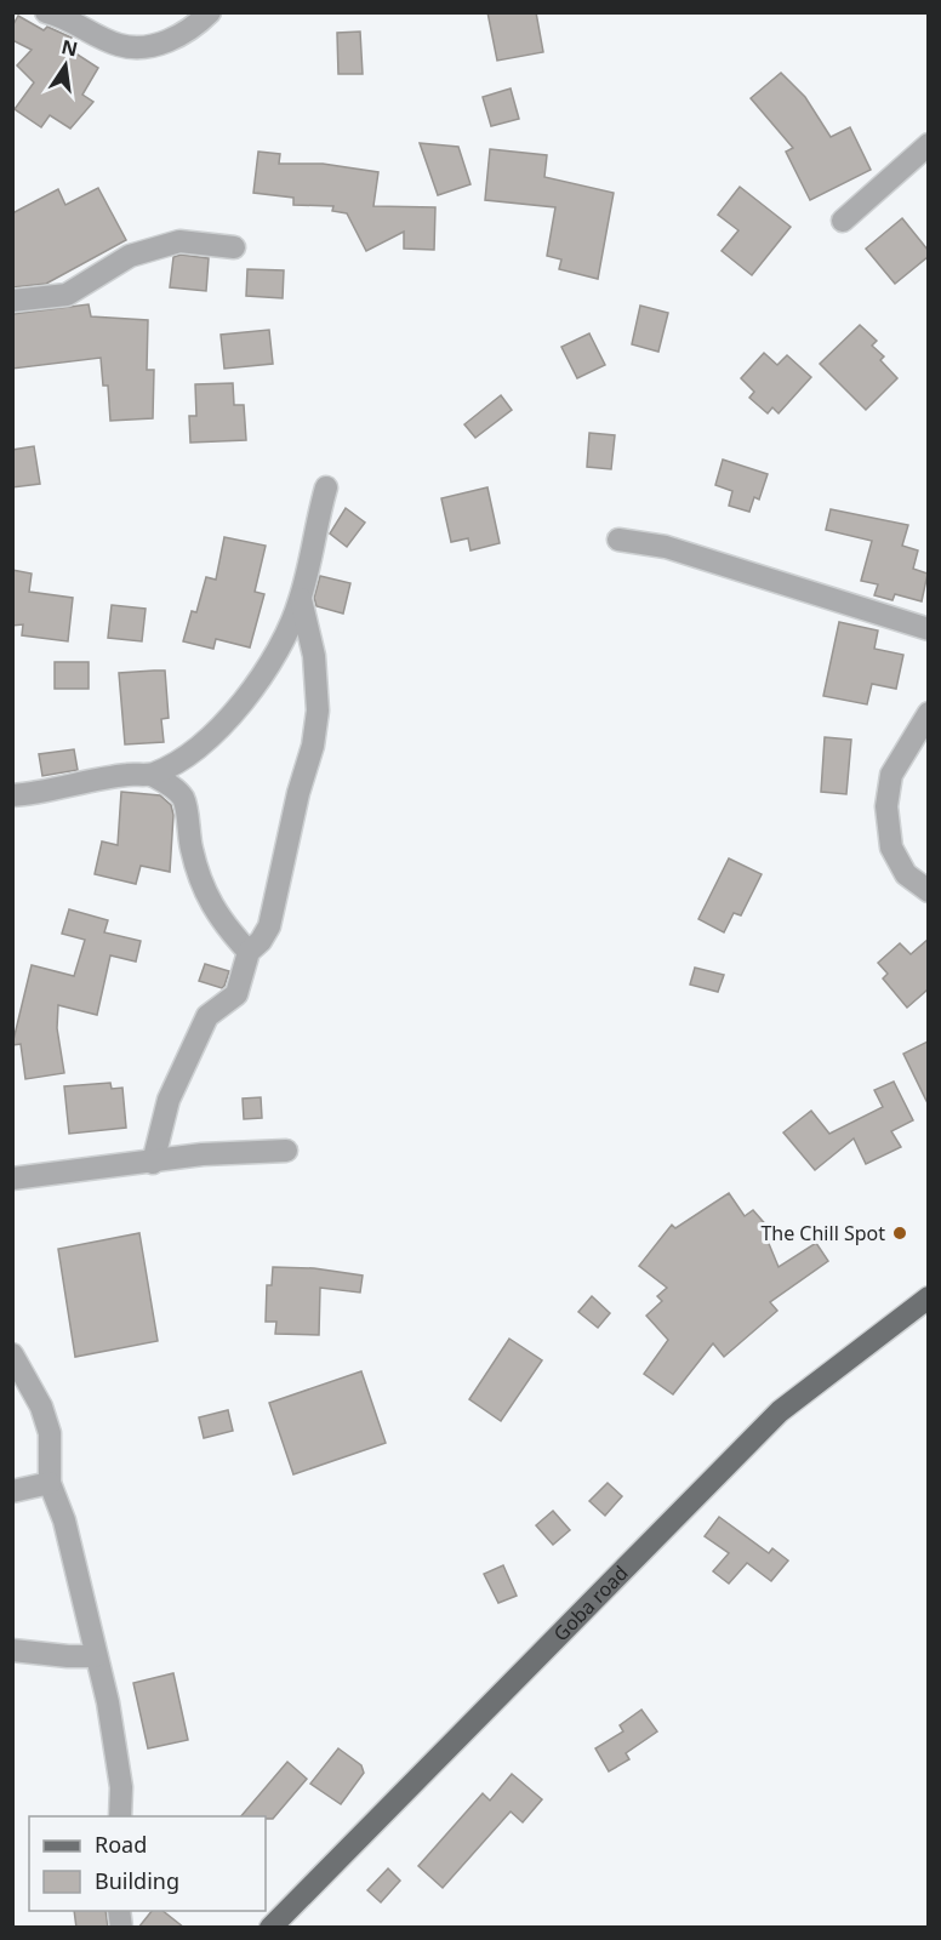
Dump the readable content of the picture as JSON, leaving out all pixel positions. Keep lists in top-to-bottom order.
{
  "streets": {
    "main road": ["Goba road"]
  },
  "places": ["The Chill Spot"],
  "legend": ["Road", "Building"],
  "north": "top"
}
